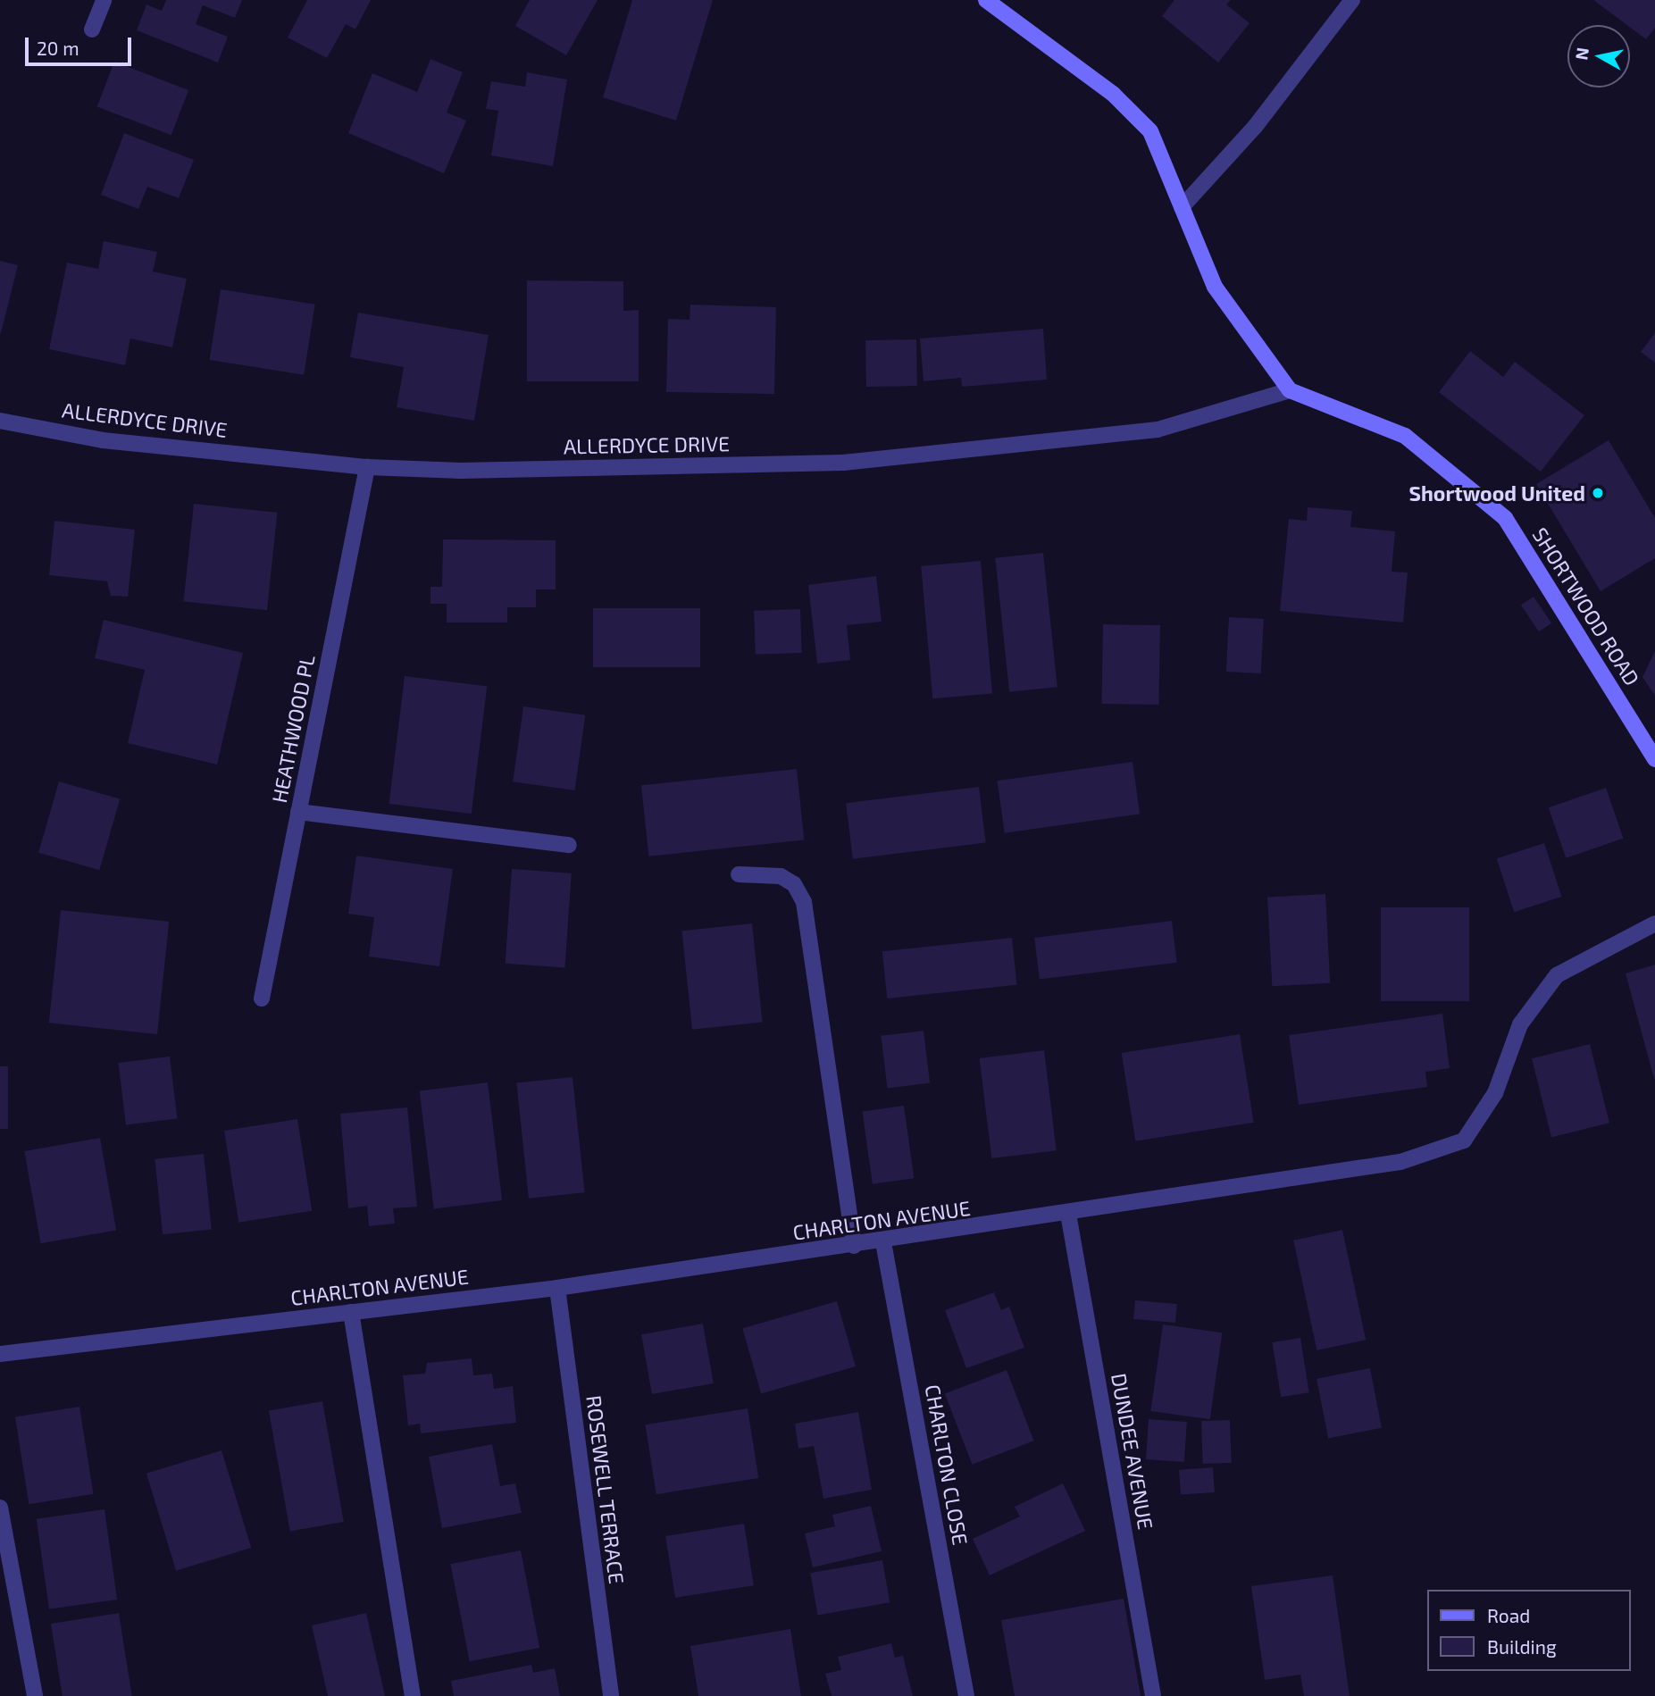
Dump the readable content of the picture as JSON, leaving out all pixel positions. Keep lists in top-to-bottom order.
{
  "streets": {
    "main road": ["SHORTWOOD ROAD"],
    "street": [
      "ALLERDYCE DRIVE",
      "HEATHWOOD PL",
      "CHARLTON AVENUE",
      "DUNDEE AVENUE",
      "CHARLTON CLOSE",
      "ROSEWELL TERRACE"
    ]
  },
  "crossings": [
    ["ALLERDYCE DRIVE", "SHORTWOOD ROAD"],
    ["ALLERDYCE DRIVE", "HEATHWOOD PL"],
    ["CHARLTON AVENUE", "DUNDEE AVENUE"],
    ["CHARLTON AVENUE", "CHARLTON CLOSE"],
    ["CHARLTON AVENUE", "ROSEWELL TERRACE"]
  ],
  "places": ["Shortwood United"],
  "legend": ["Road", "Building"],
  "scale_bar": "20 m",
  "north": "left"
}
